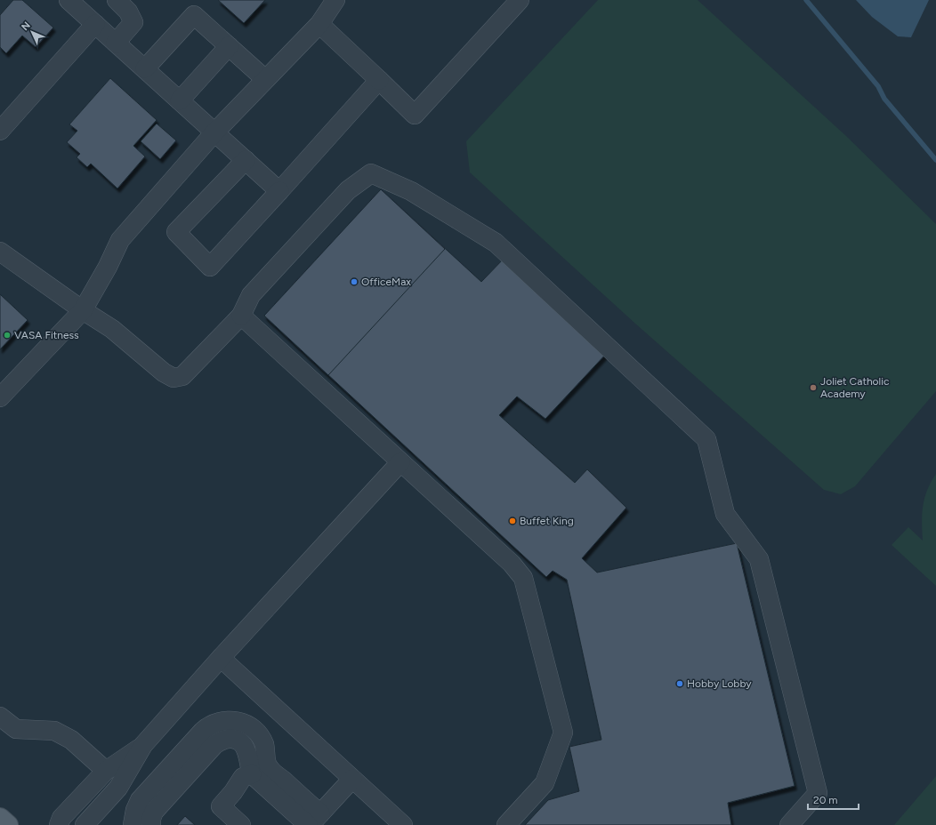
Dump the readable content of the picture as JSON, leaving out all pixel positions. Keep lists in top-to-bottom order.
{
  "places": [
    "OfficeMax",
    "VASA Fitness",
    "Joliet Catholic Academy",
    "Buffet King",
    "Hobby Lobby"
  ],
  "scale_bar": "20 m",
  "north": "top left"
}
